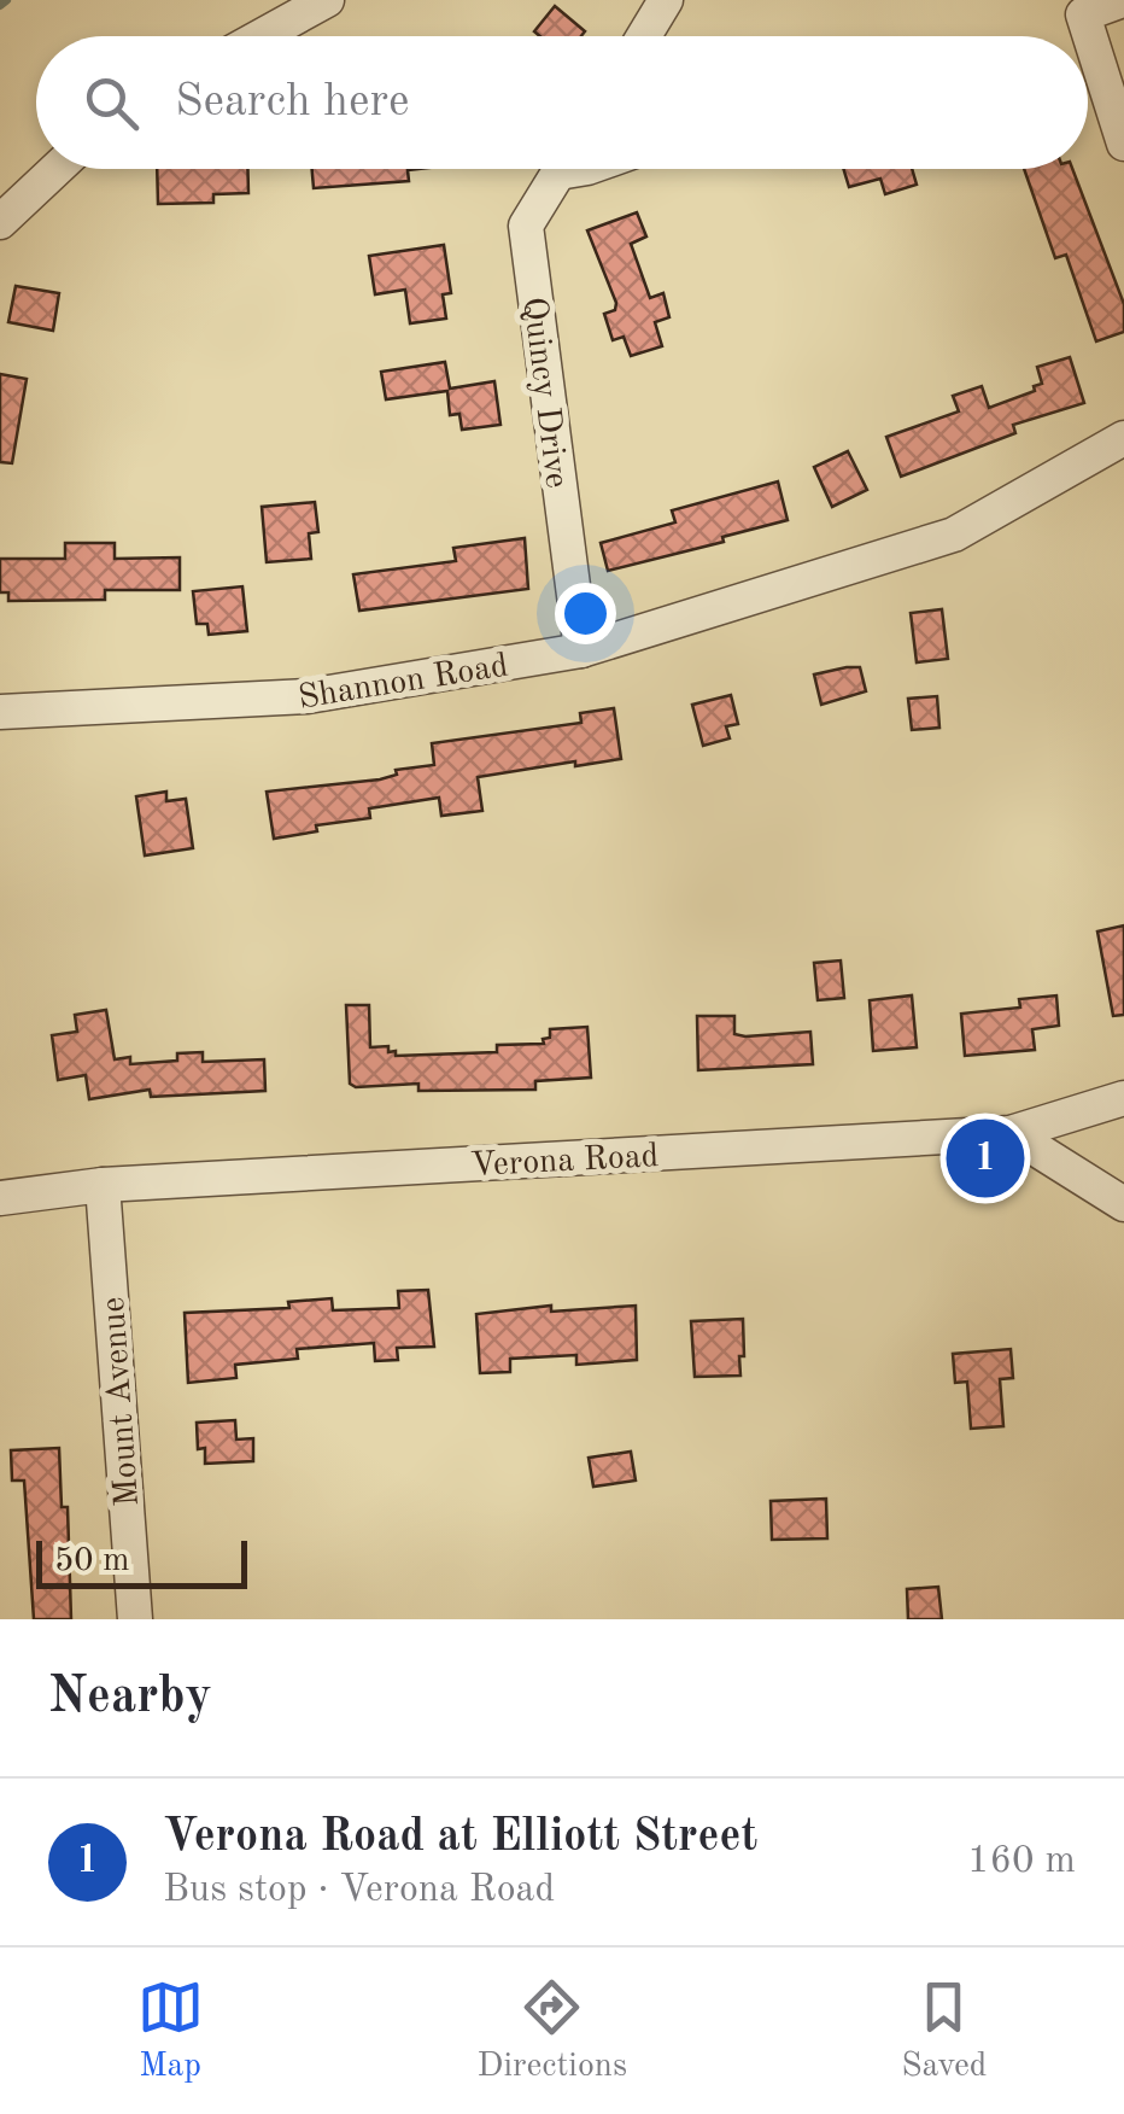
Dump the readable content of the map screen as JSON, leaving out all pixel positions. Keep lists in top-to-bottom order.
{
  "streets": {
    "street": [
      "Quincy Drive",
      "Shannon Road",
      "Verona Road",
      "Mount Avenue"
    ]
  },
  "crossings": [
    ["Quincy Drive", "Shannon Road"],
    ["Verona Road", "Mount Avenue"]
  ],
  "scale_bar": "50 m",
  "page": {
    "search": "Search here",
    "pins": "1",
    "scale": "50 m",
    "heading": "Nearby",
    "list": [
      {
        "mark": "1",
        "name": "Verona Road at Elliott Street",
        "note": "Bus stop · Verona Road",
        "value": "160 m"
      }
    ],
    "nav": ["Map", "Directions", "Saved"]
  }
}
